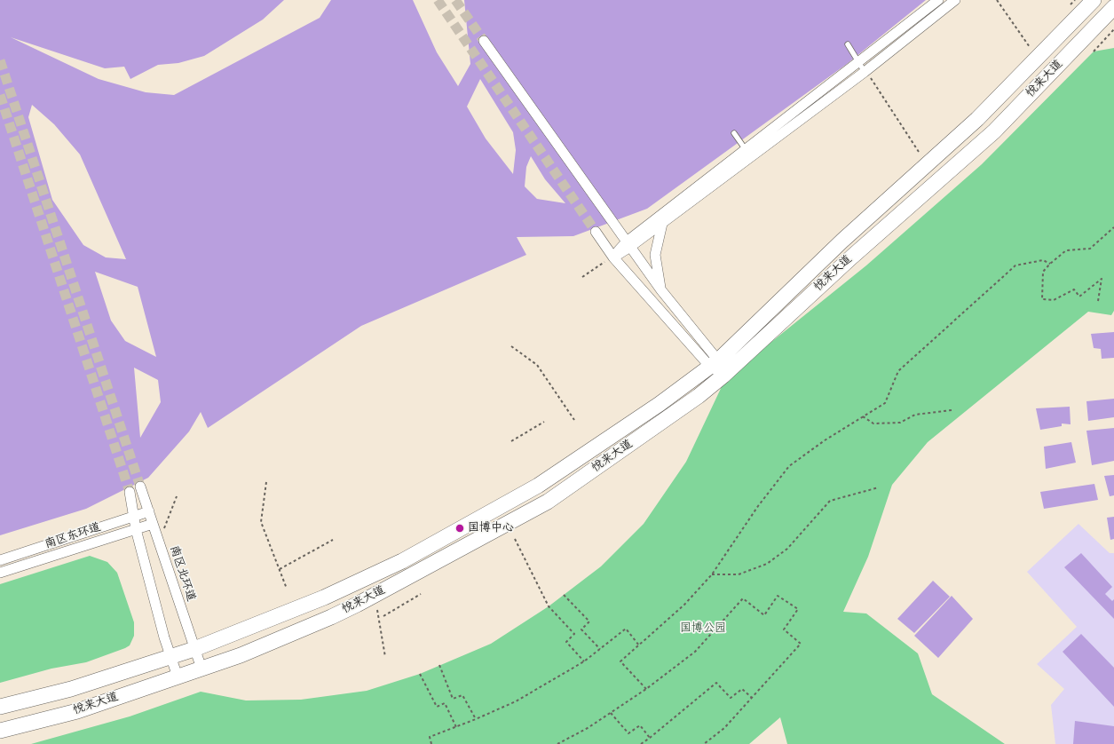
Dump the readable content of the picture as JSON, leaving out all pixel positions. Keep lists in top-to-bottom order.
{
  "streets": {
    "main road": ["悦来大道"],
    "street": ["南区东环道", "南区北环道"]
  },
  "crossings": [
    ["悦来大道", "南区北环道"],
    ["南区东环道", "南区北环道"]
  ],
  "parks": ["国博公园"],
  "places": ["国博中心"]
}
